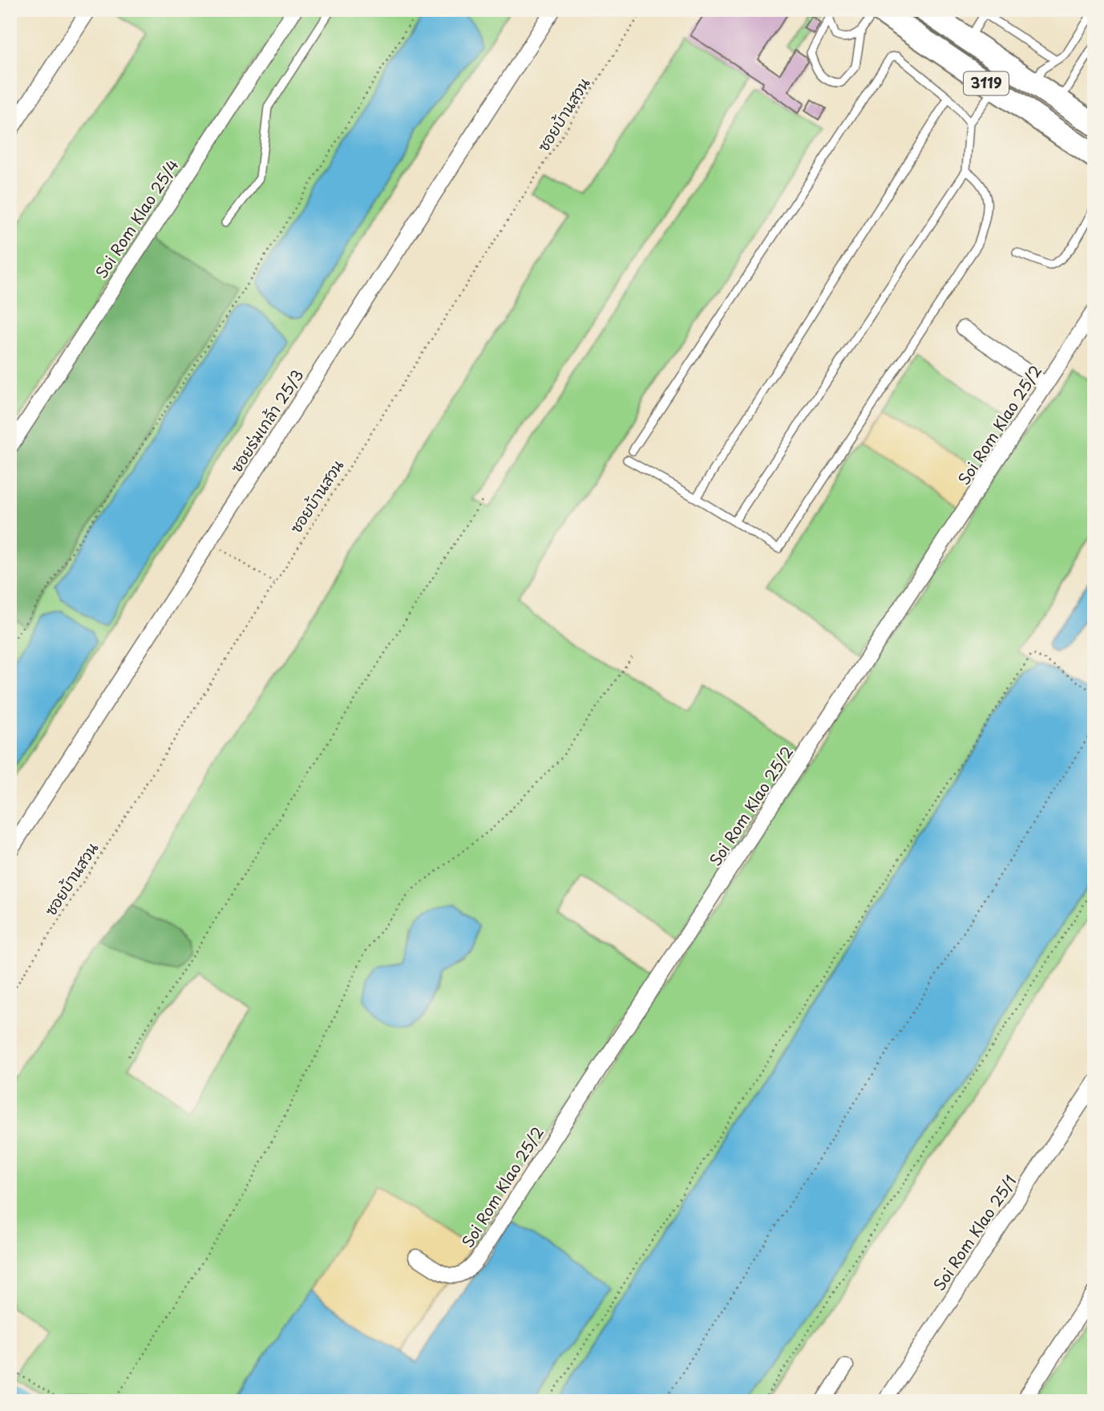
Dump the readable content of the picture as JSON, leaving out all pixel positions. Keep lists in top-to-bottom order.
{
  "streets": {
    "main road": ["3119"],
    "street": [
      "Soi Rom Klao 25/4",
      "ซอยร่มเกล้า 25/3",
      "Soi Rom Klao 25/2",
      "Soi Rom Klao 25/1"
    ],
    "path": ["ซอยบ้านสวน"]
  }
}
